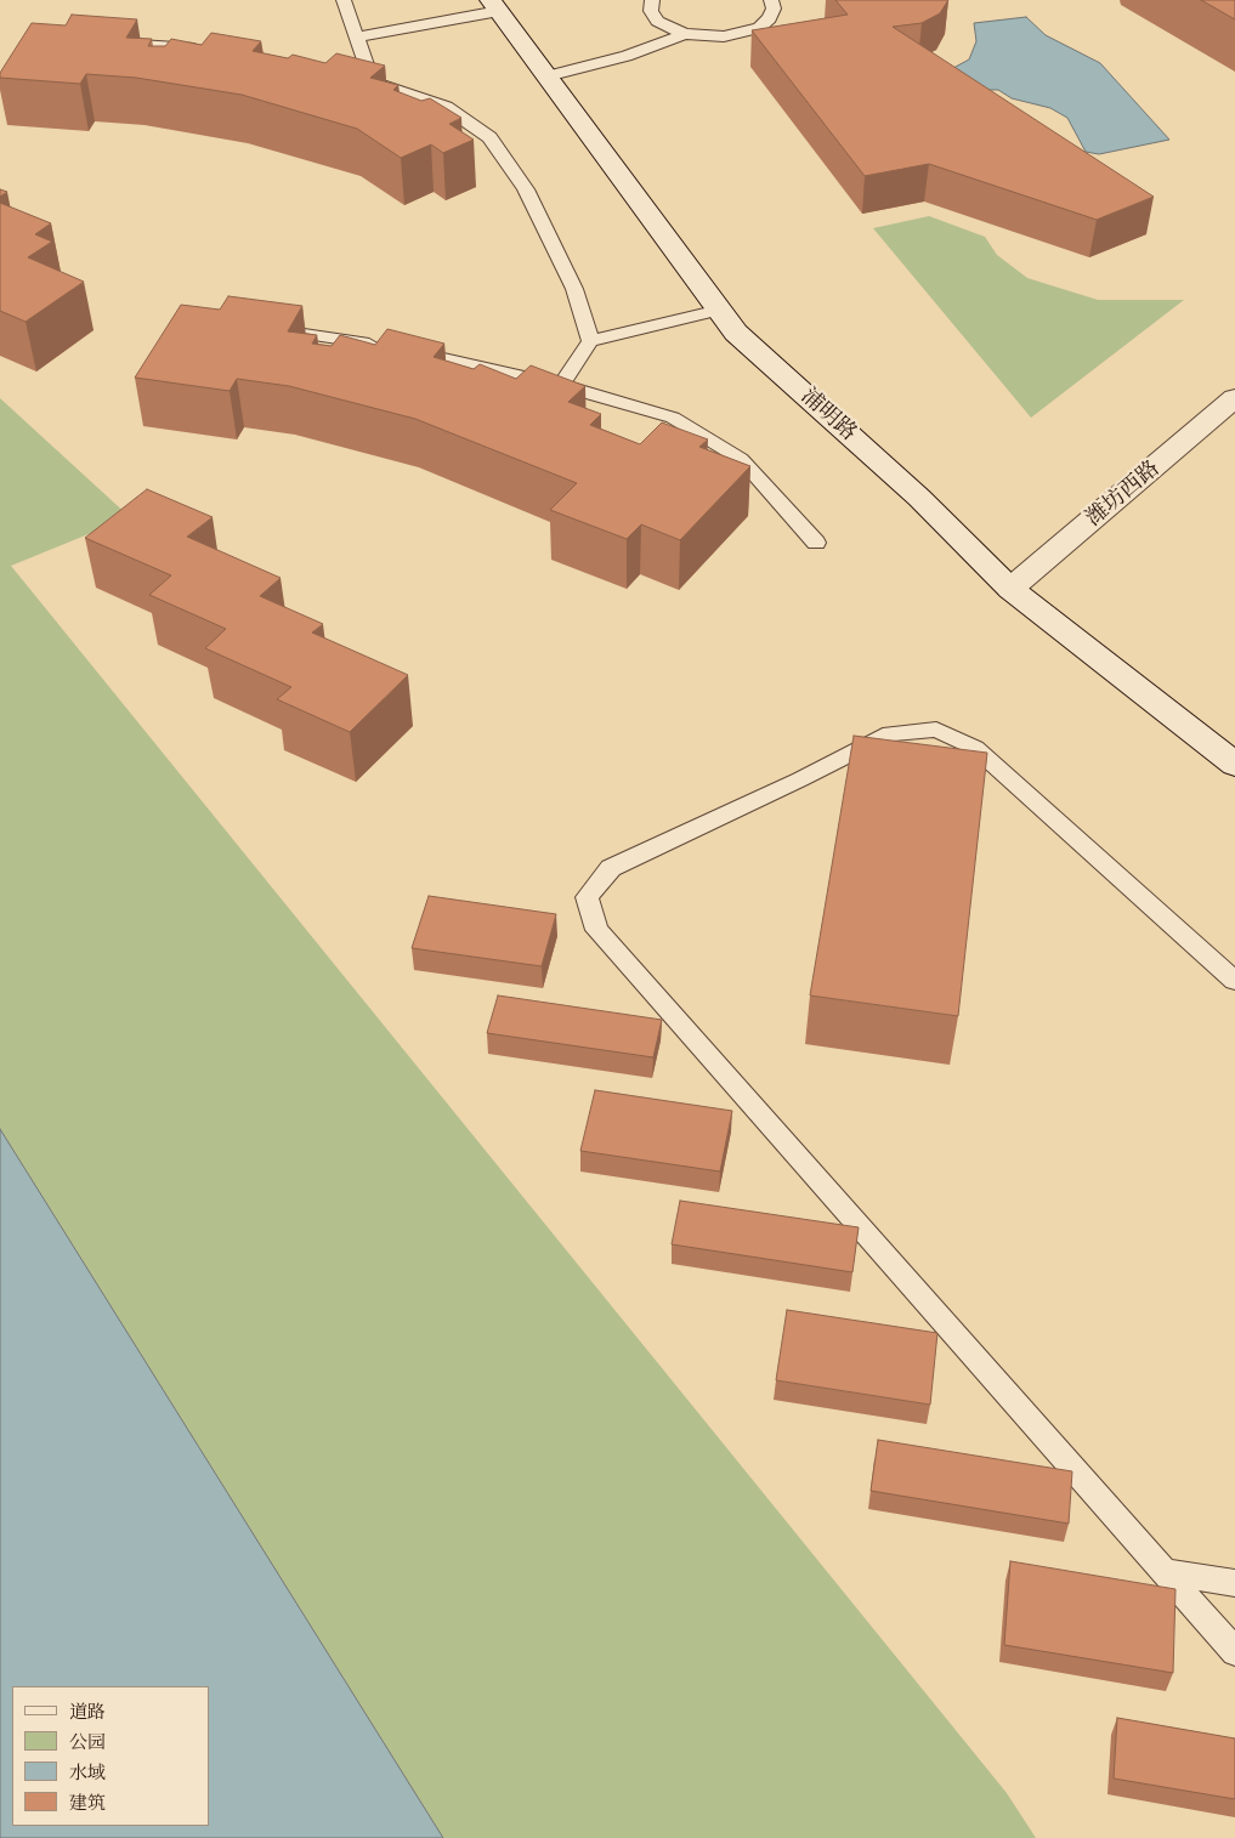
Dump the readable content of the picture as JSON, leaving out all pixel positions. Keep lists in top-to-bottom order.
{
  "streets": {
    "main road": ["浦明路", "潍坊西路"]
  },
  "crossings": [
    ["浦明路", "潍坊西路"]
  ],
  "legend": [
    "道路",
    "公园",
    "水域",
    "建筑"
  ]
}
